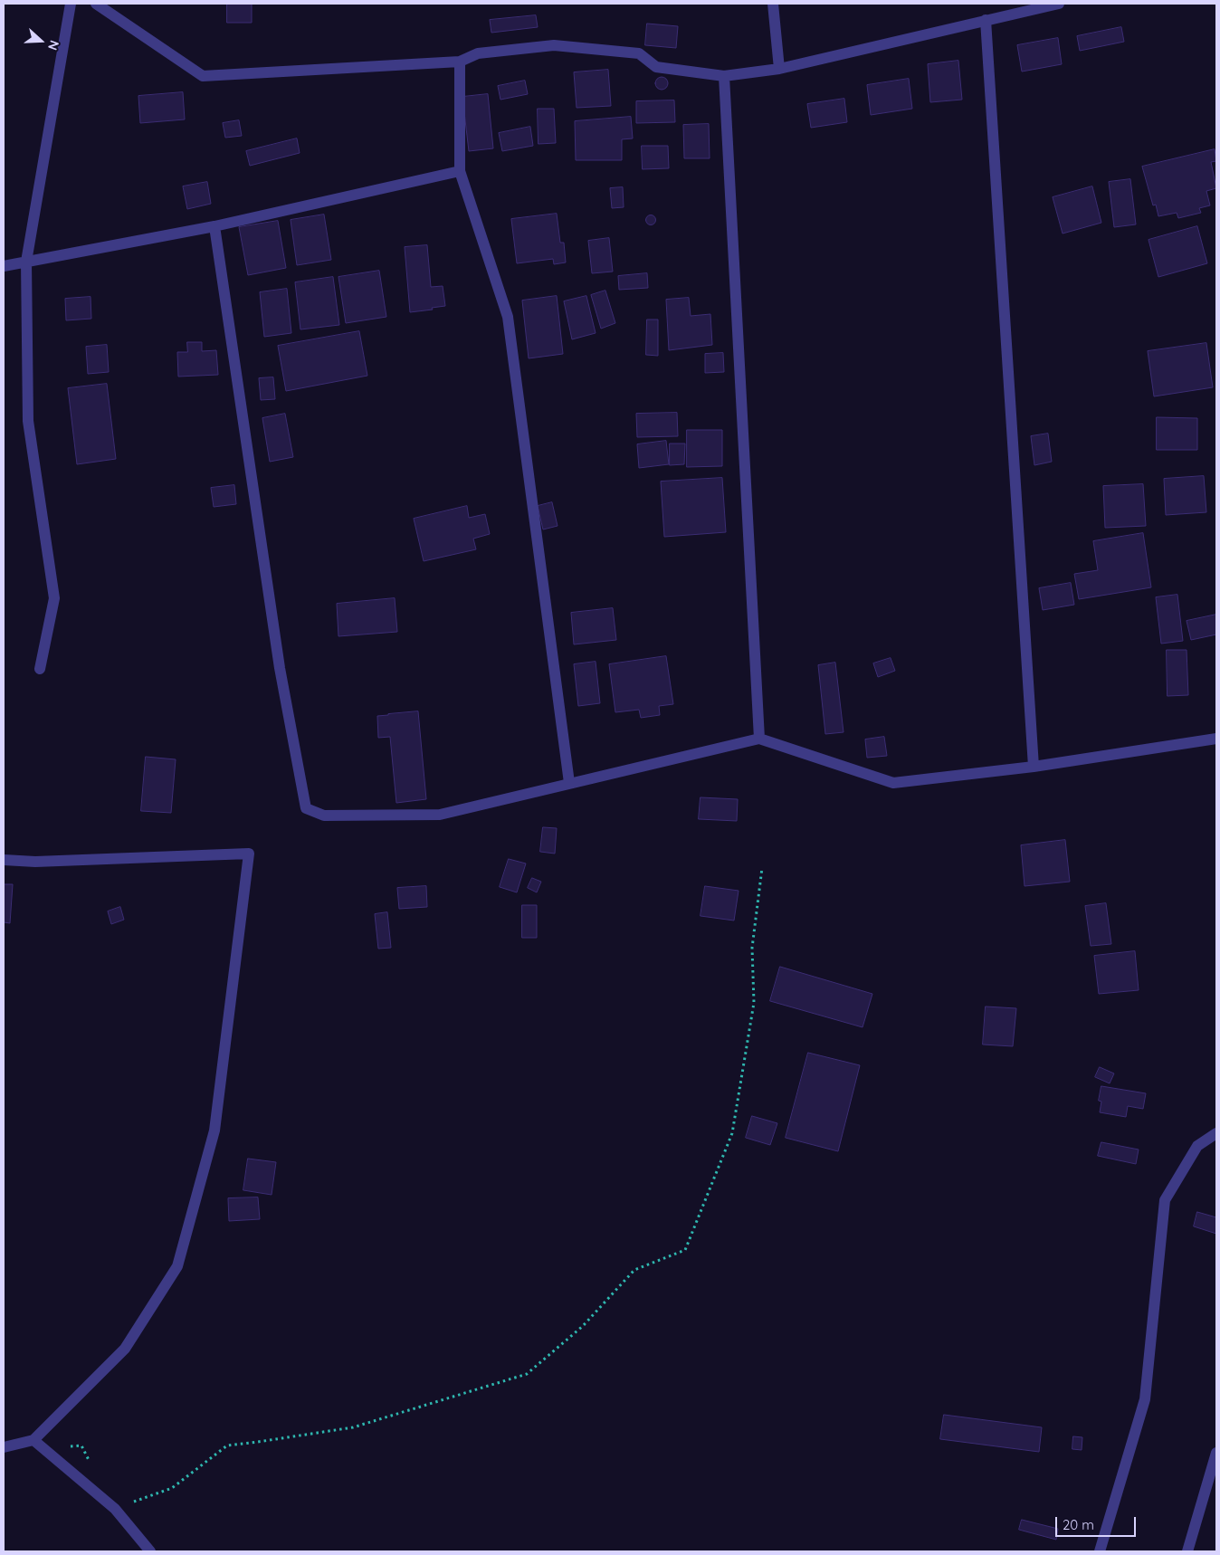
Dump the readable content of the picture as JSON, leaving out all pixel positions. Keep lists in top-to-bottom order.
{
  "scale_bar": "20 m",
  "north": "right"
}
